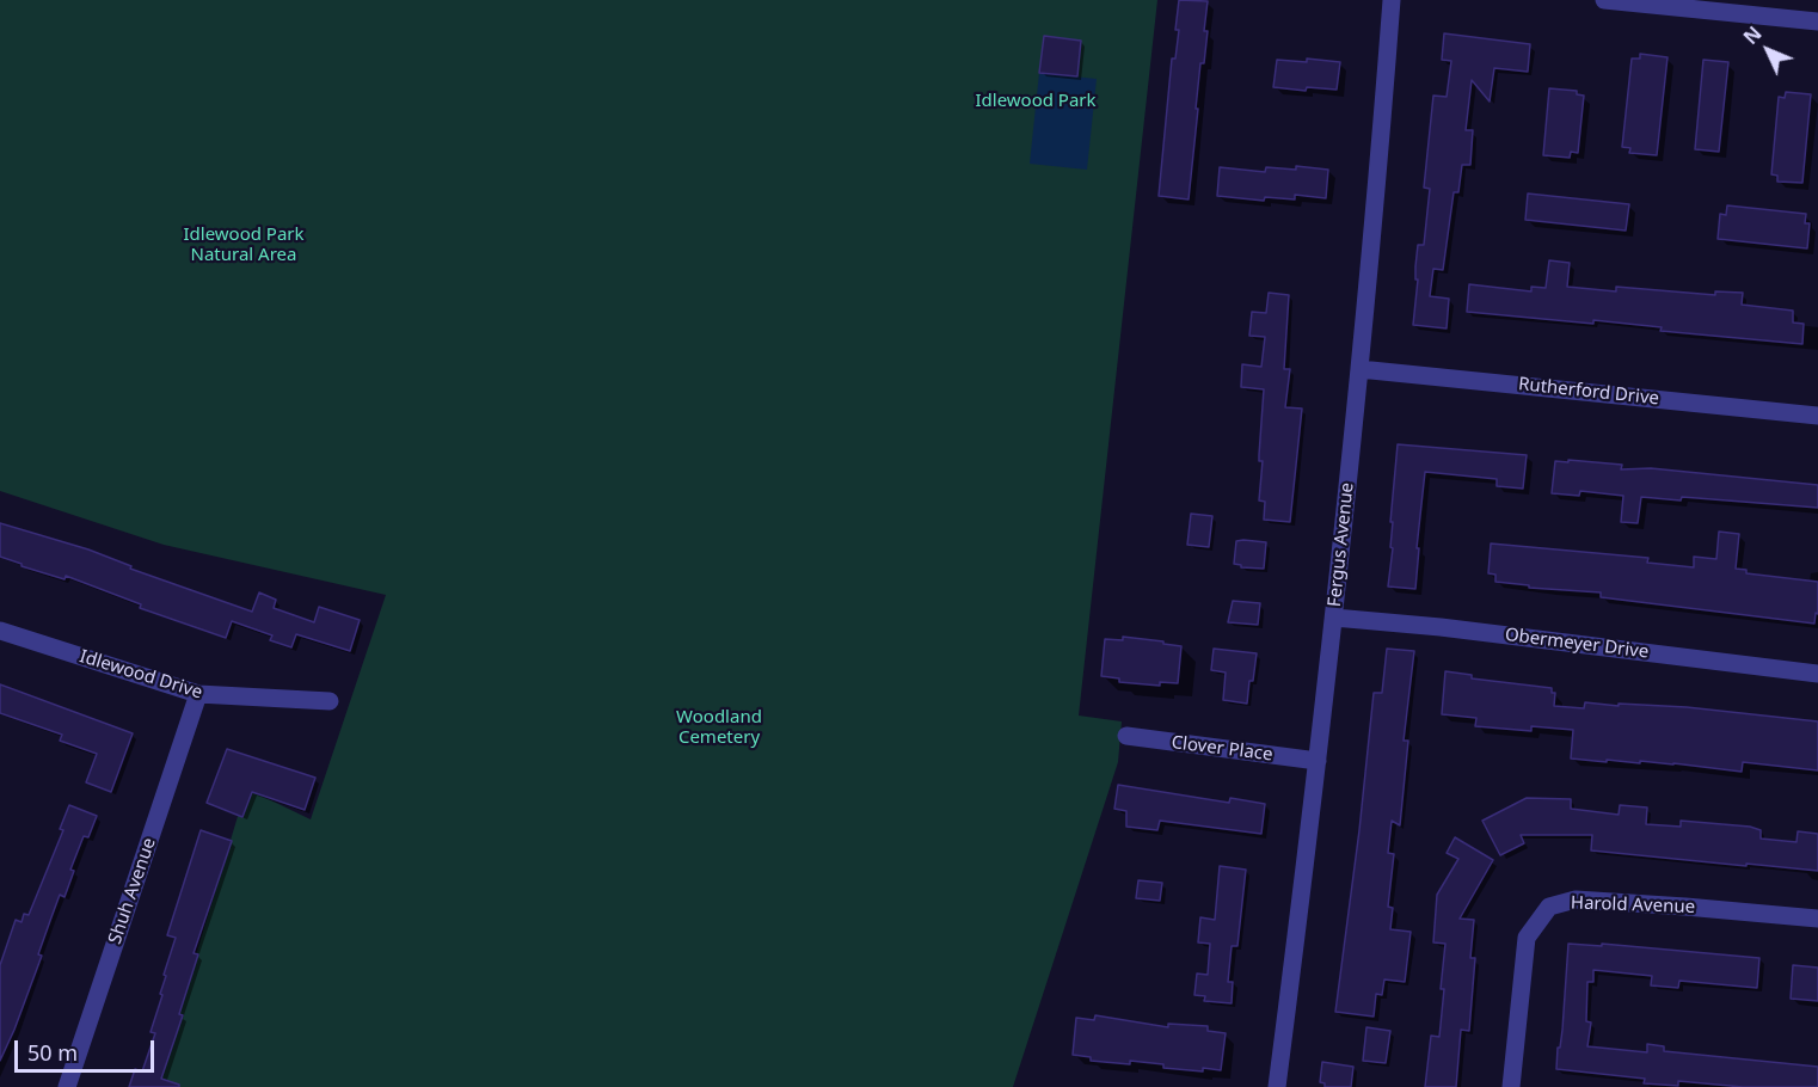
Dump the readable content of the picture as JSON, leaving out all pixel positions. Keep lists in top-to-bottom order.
{
  "streets": {
    "street": [
      "Rutherford Drive",
      "Fergus Avenue",
      "Obermeyer Drive",
      "Idlewood Drive",
      "Clover Place",
      "Shuh Avenue",
      "Harold Avenue"
    ]
  },
  "crossings": [
    ["Rutherford Drive", "Fergus Avenue"],
    ["Fergus Avenue", "Obermeyer Drive"],
    ["Fergus Avenue", "Clover Place"],
    ["Idlewood Drive", "Shuh Avenue"]
  ],
  "parks": ["Idlewood Park", "Idlewood Park Natural Area", "Woodland Cemetery"],
  "scale_bar": "50 m",
  "north": "top left"
}
